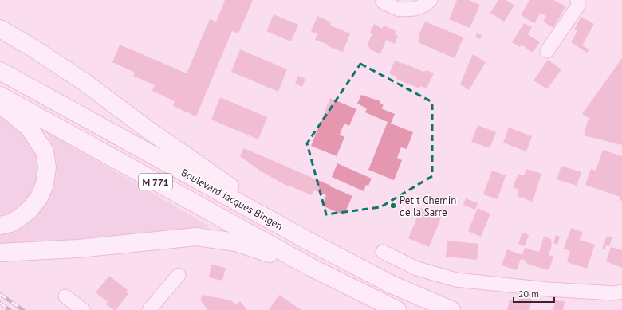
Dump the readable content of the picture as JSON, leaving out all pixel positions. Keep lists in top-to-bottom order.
{
  "streets": {
    "highway": ["M 771", "Boulevard Jacques Bingen"]
  },
  "places": ["Petit Chemin de la Sarre"],
  "scale_bar": "20 m"
}
